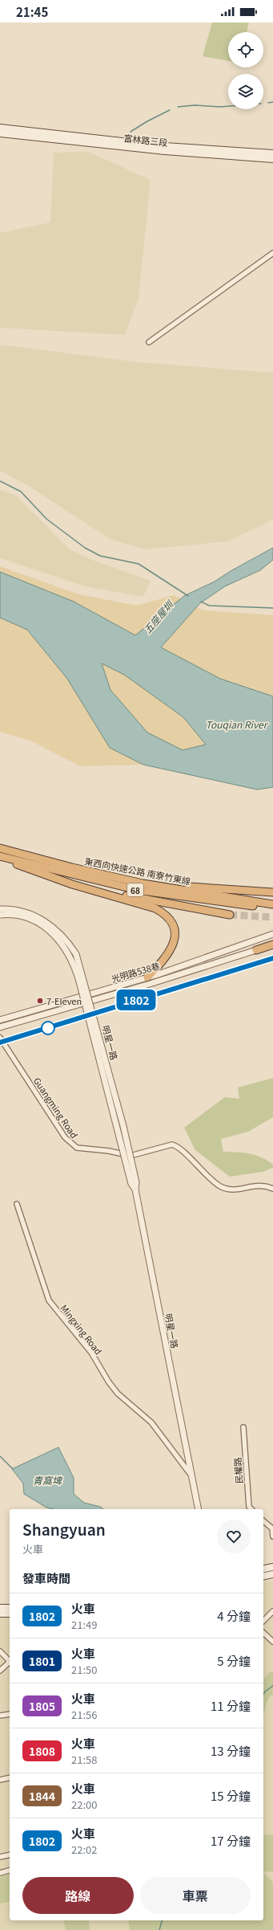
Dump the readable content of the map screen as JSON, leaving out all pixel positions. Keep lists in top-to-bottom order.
{
  "streets": {
    "highway": ["東西向快速公路 南寮竹東線", "68"],
    "main road": ["富林路三段"],
    "street": [
      "光明路538巷",
      "明星一路",
      "Guangming Road",
      "Mingxing Road",
      "民權路"
    ]
  },
  "crossings": [
    ["明星一路", "Mingxing Road"]
  ],
  "water": ["五座屋圳", "Touqian River", "青窩埤"],
  "places": ["7-Eleven"],
  "page": {
    "status": "21:45",
    "on_map": "1802",
    "heading": [
      ["Shangyuan", "火車"],
      "發車時間"
    ],
    "list": [
      {
        "mark": "1802",
        "name": "火車",
        "note": "21:49",
        "value": "4 分鐘"
      },
      {
        "mark": "1801",
        "name": "火車",
        "note": "21:50",
        "value": "5 分鐘"
      },
      {
        "mark": "1805",
        "name": "火車",
        "note": "21:56",
        "value": "11 分鐘"
      },
      {
        "mark": "1808",
        "name": "火車",
        "note": "21:58",
        "value": "13 分鐘"
      },
      {
        "mark": "1844",
        "name": "火車",
        "note": "22:00",
        "value": "15 分鐘"
      },
      {
        "mark": "1802",
        "name": "火車",
        "note": "22:02",
        "value": "17 分鐘"
      }
    ],
    "buttons": ["路線", "車票"]
  }
}
